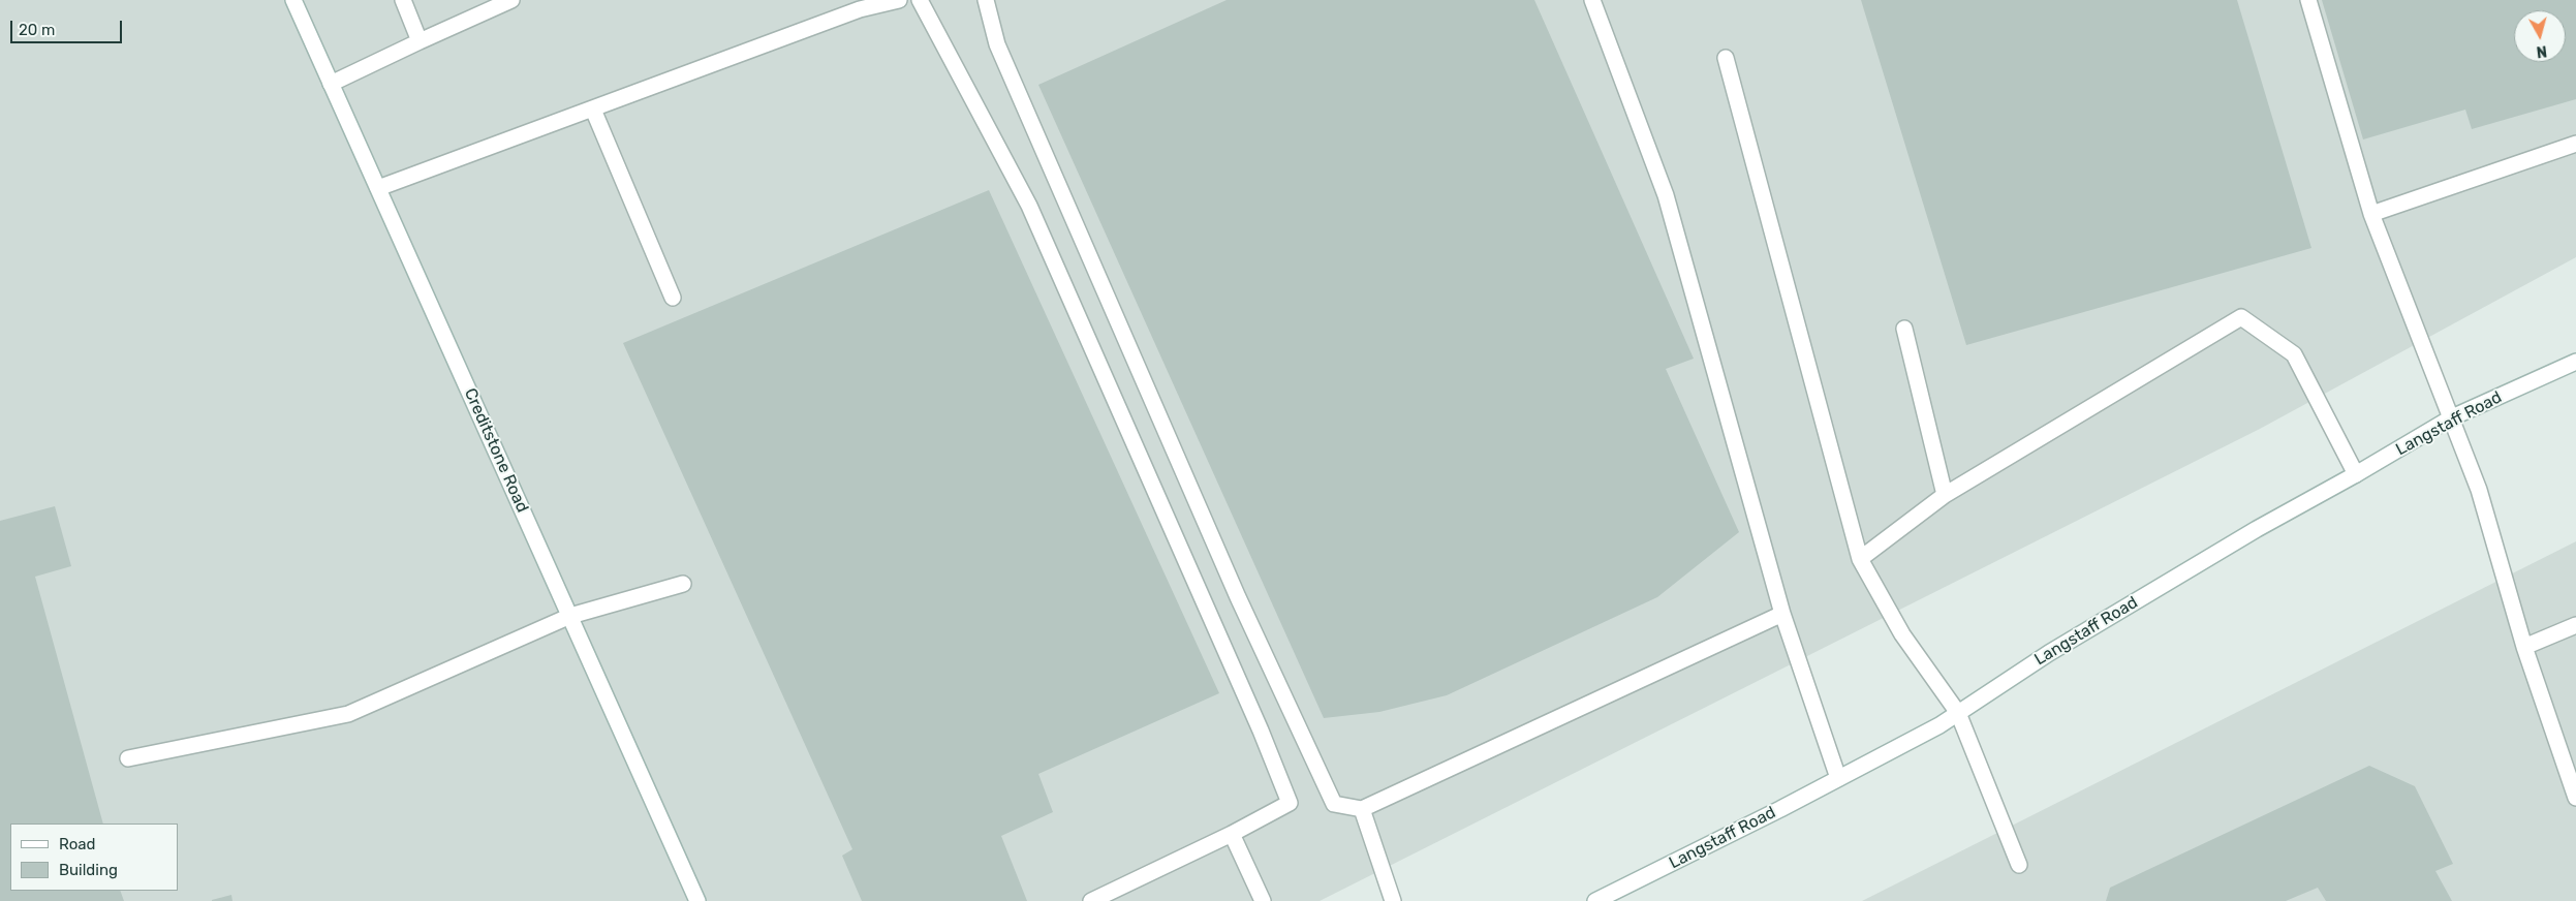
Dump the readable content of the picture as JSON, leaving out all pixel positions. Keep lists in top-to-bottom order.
{
  "streets": {
    "street": ["Langstaff Road", "Creditstone Road"]
  },
  "legend": ["Road", "Building"],
  "scale_bar": "20 m",
  "north": "bottom"
}
